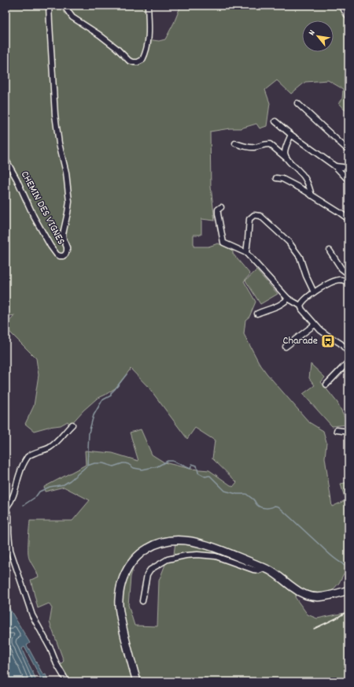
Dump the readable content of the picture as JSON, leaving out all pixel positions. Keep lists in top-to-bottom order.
{
  "streets": {
    "street": ["CHEMIN DES VIGNES"]
  },
  "places": {
    "bus stop": ["Charade"]
  },
  "north": "top left"
}
